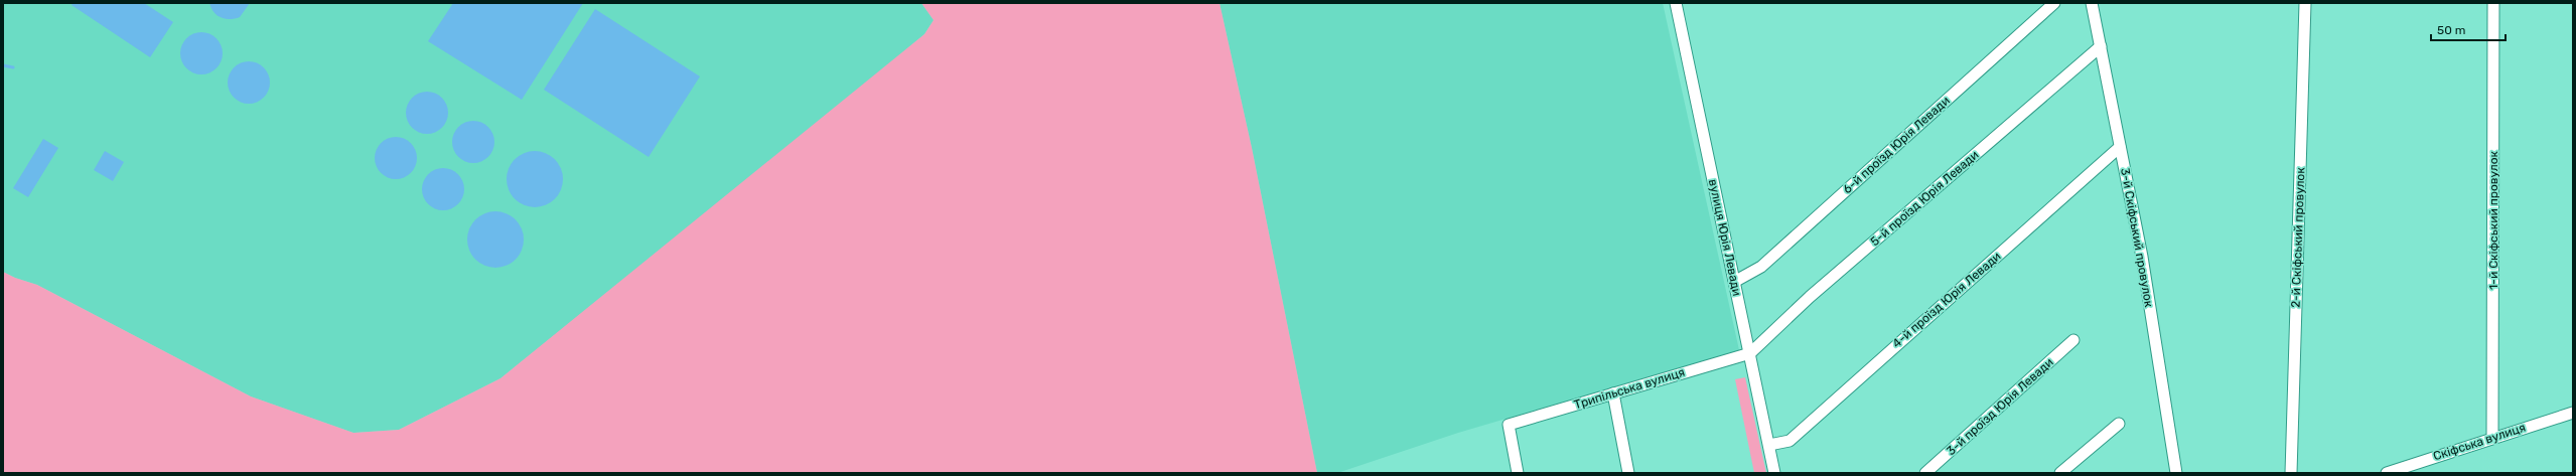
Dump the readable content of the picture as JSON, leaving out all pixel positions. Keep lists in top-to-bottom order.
{
  "streets": {
    "street": [
      "6-й проїзд Юрія Левади",
      "5-й проїзд Юрія Левади",
      "1-й Скіфський провулок",
      "вулиця Юрія Левади",
      "3-й Скіфський провулок",
      "2-й Скіфський провулок",
      "4-й проїзд Юрія Левади",
      "Трипільська вулиця",
      "3-й проїзд Юрія Левади",
      "Скіфська вулиця"
    ]
  },
  "crossings": [
    ["6-й проїзд Юрія Левади", "вулиця Юрія Левади"],
    ["5-й проїзд Юрія Левади", "вулиця Юрія Левади"],
    ["5-й проїзд Юрія Левади", "3-й Скіфський провулок"],
    ["5-й проїзд Юрія Левади", "Трипільська вулиця"],
    ["1-й Скіфський провулок", "Скіфська вулиця"],
    ["вулиця Юрія Левади", "4-й проїзд Юрія Левади"],
    ["вулиця Юрія Левади", "Трипільська вулиця"],
    ["3-й Скіфський провулок", "4-й проїзд Юрія Левади"]
  ],
  "scale_bar": "50 m"
}
